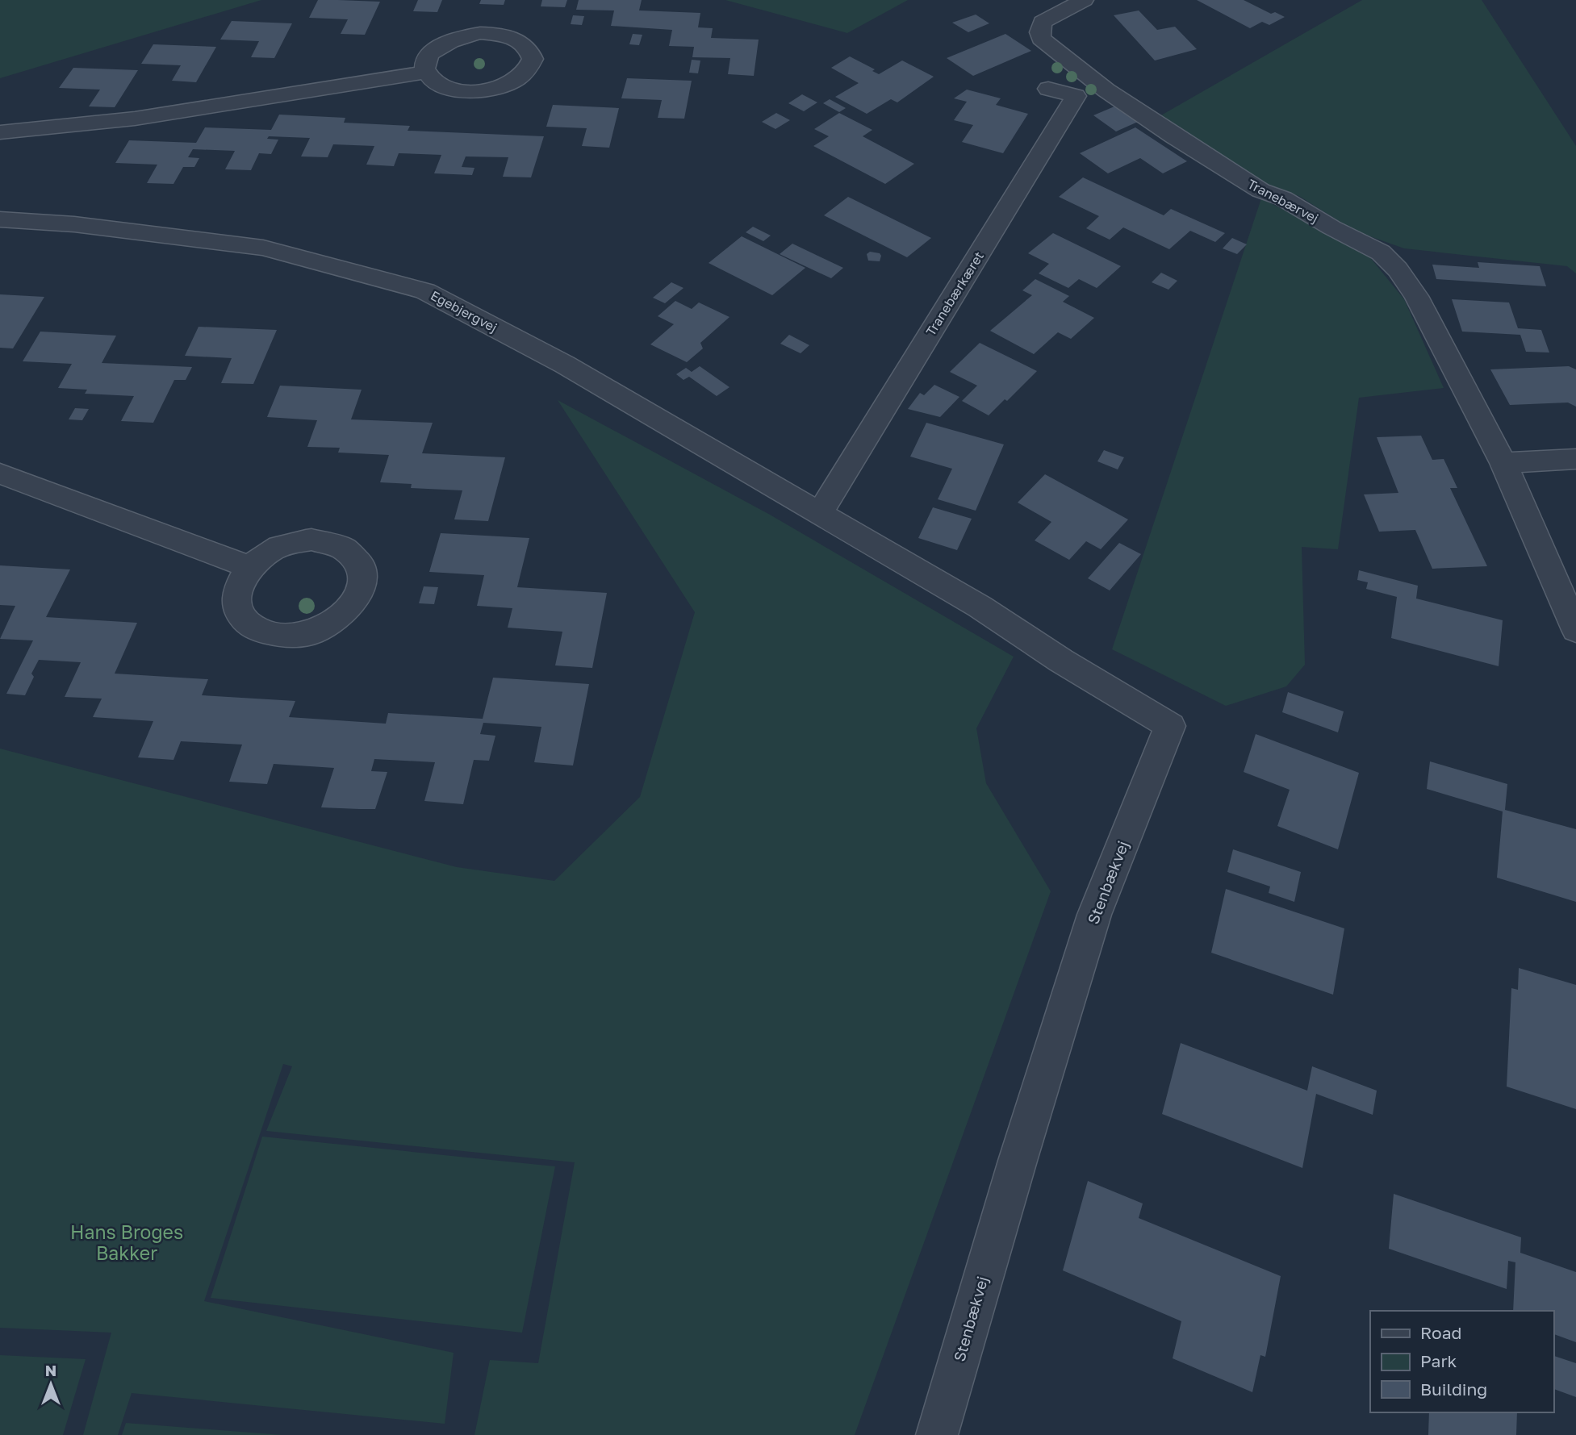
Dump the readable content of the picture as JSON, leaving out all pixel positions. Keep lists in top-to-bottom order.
{
  "streets": {
    "street": [
      "Tranebærvej",
      "Tranebærkæret",
      "Egebjergvej",
      "Stenbækvej"
    ]
  },
  "crossings": [
    ["Tranebærkæret", "Egebjergvej"],
    ["Tranebærkæret", "Stenbækvej"],
    ["Egebjergvej", "Stenbækvej"]
  ],
  "parks": ["Hans Broges Bakker"],
  "legend": ["Road", "Park", "Building"],
  "north": "top"
}
